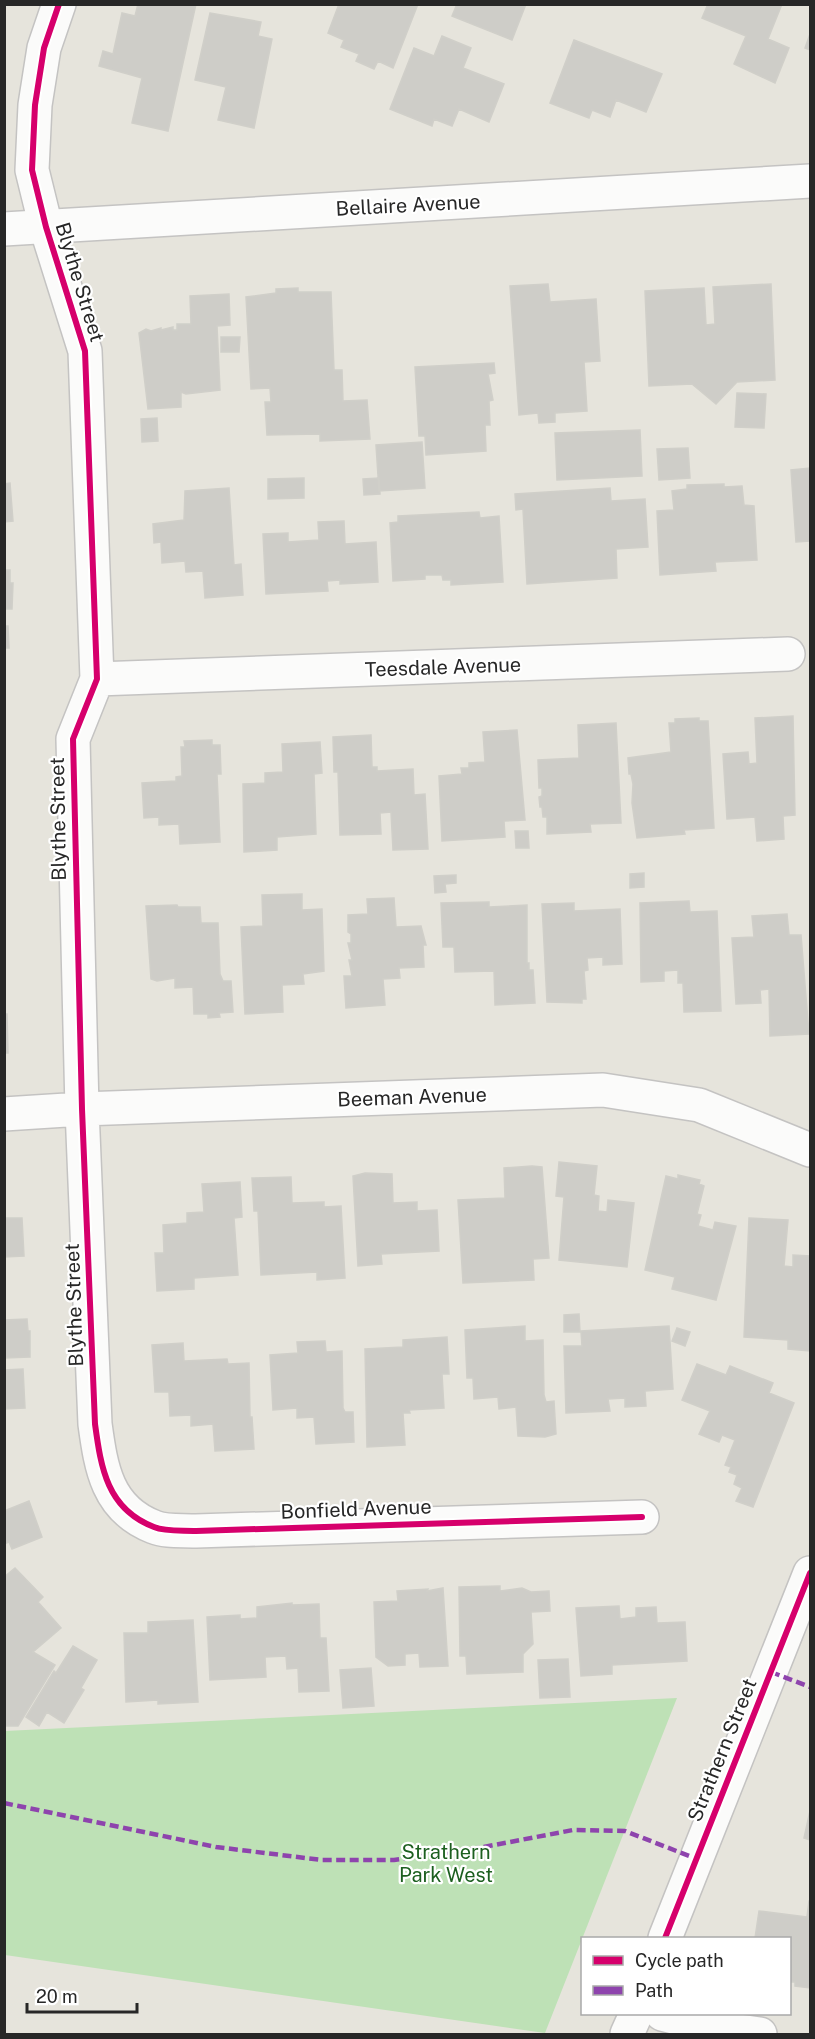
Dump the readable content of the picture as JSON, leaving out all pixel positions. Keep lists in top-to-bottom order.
{
  "streets": {
    "street": [
      "Bellaire Avenue",
      "Blythe Street",
      "Teesdale Avenue",
      "Beeman Avenue",
      "Bonfield Avenue",
      "Strathern Street"
    ]
  },
  "crossings": [
    ["Bellaire Avenue", "Blythe Street"],
    ["Blythe Street", "Teesdale Avenue"],
    ["Blythe Street", "Beeman Avenue"],
    ["Blythe Street", "Bonfield Avenue"]
  ],
  "parks": ["Strathern Park West"],
  "legend": ["Cycle path", "Path"],
  "scale_bar": "20 m"
}
